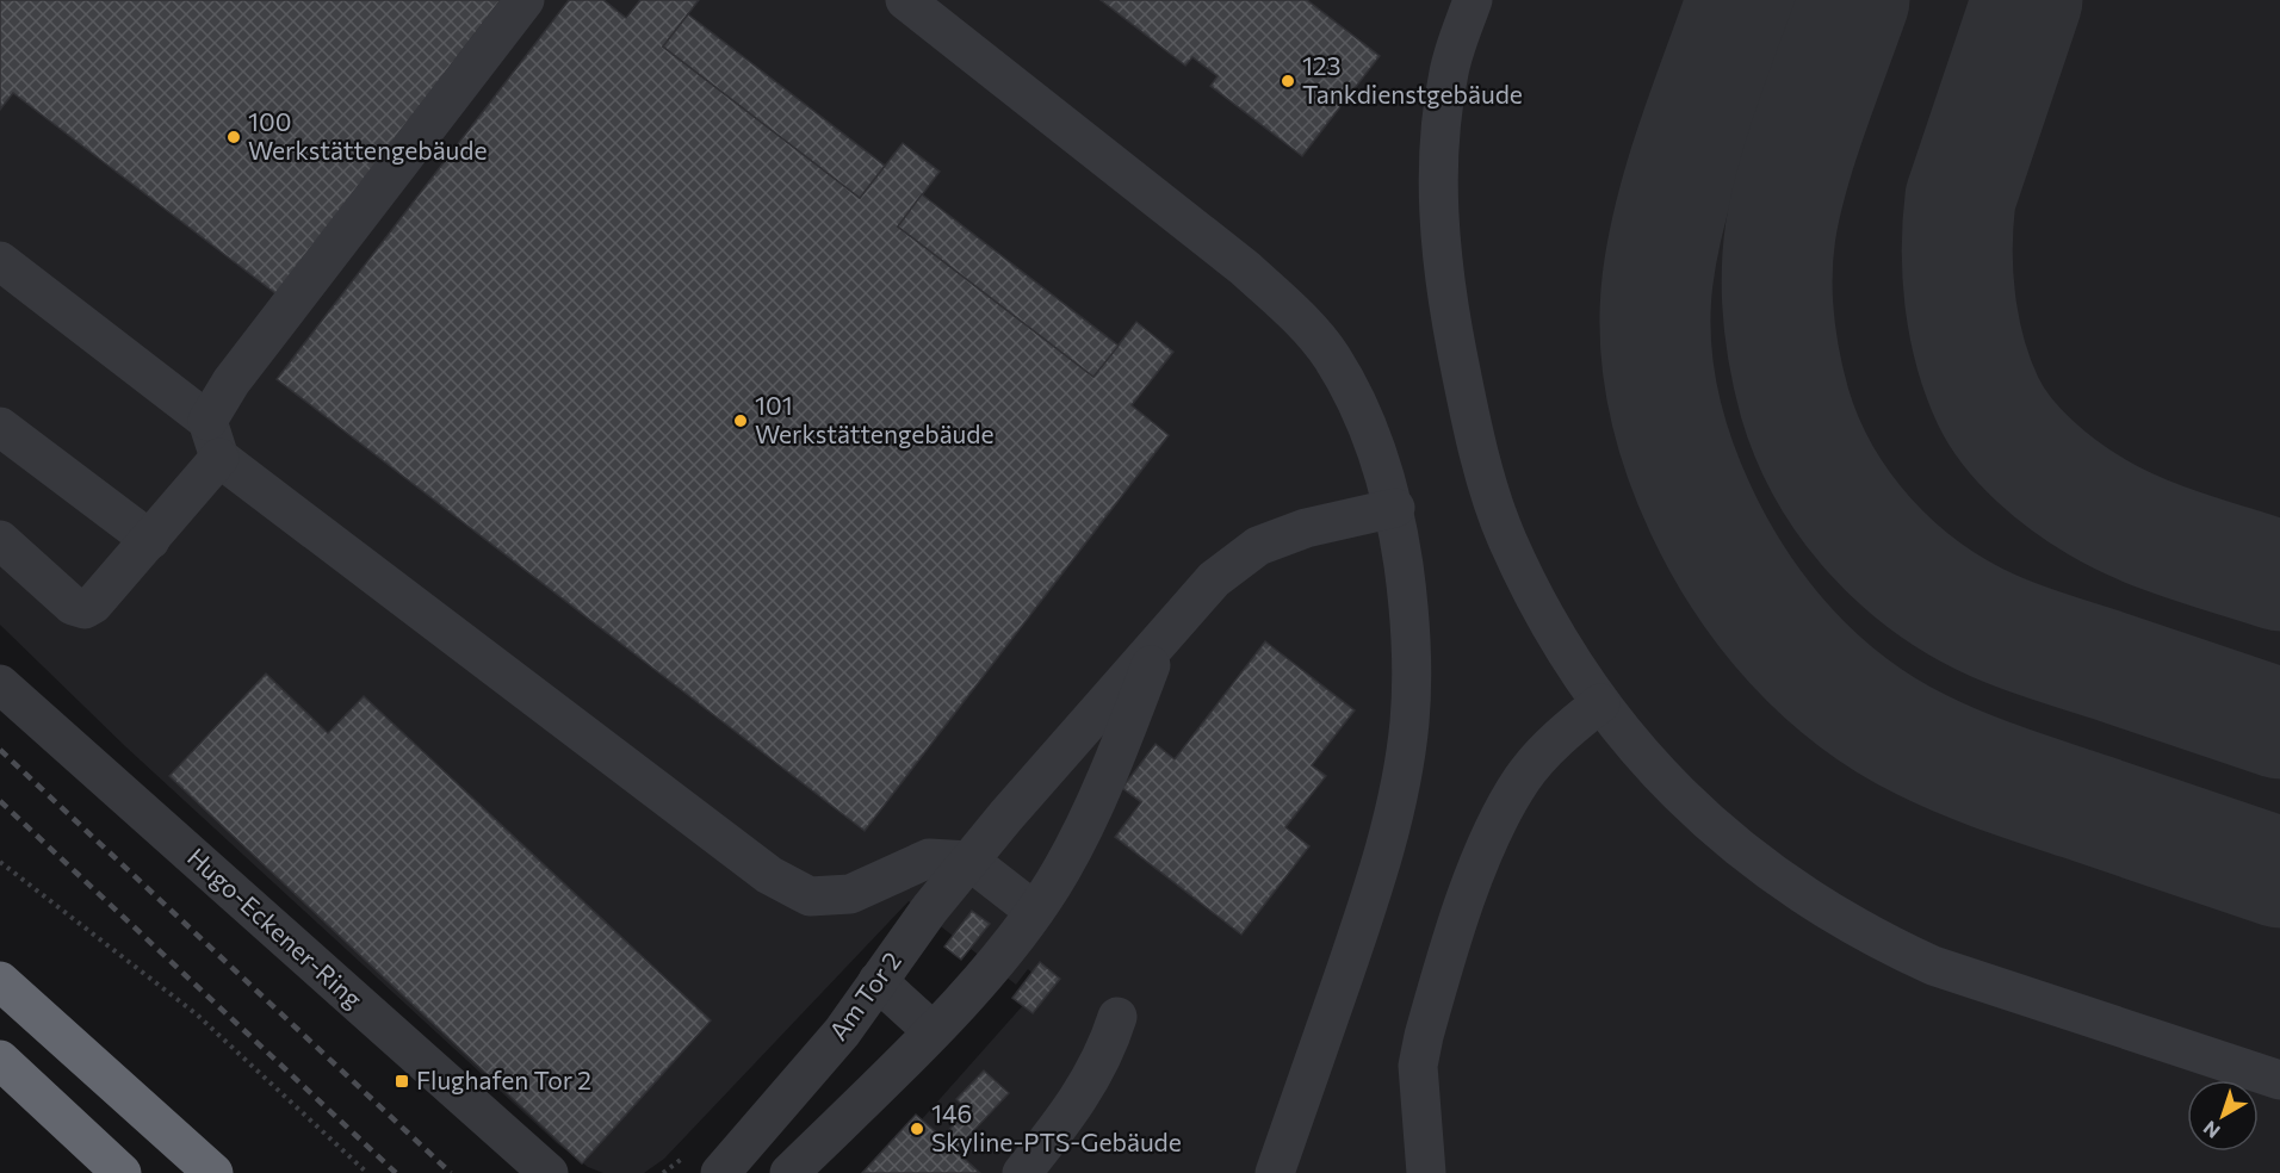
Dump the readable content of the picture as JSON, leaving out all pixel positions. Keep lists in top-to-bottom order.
{
  "streets": {
    "street": ["Hugo-Eckener-Ring", "Am Tor 2"]
  },
  "places": {
    "other": [
      "123 Tankdienstgebäude",
      "100 Werkstättengebäude",
      "101 Werkstättengebäude",
      "146 Skyline-PTS-Gebäude"
    ],
    "transit": ["Flughafen Tor 2"]
  },
  "north": "bottom left"
}
